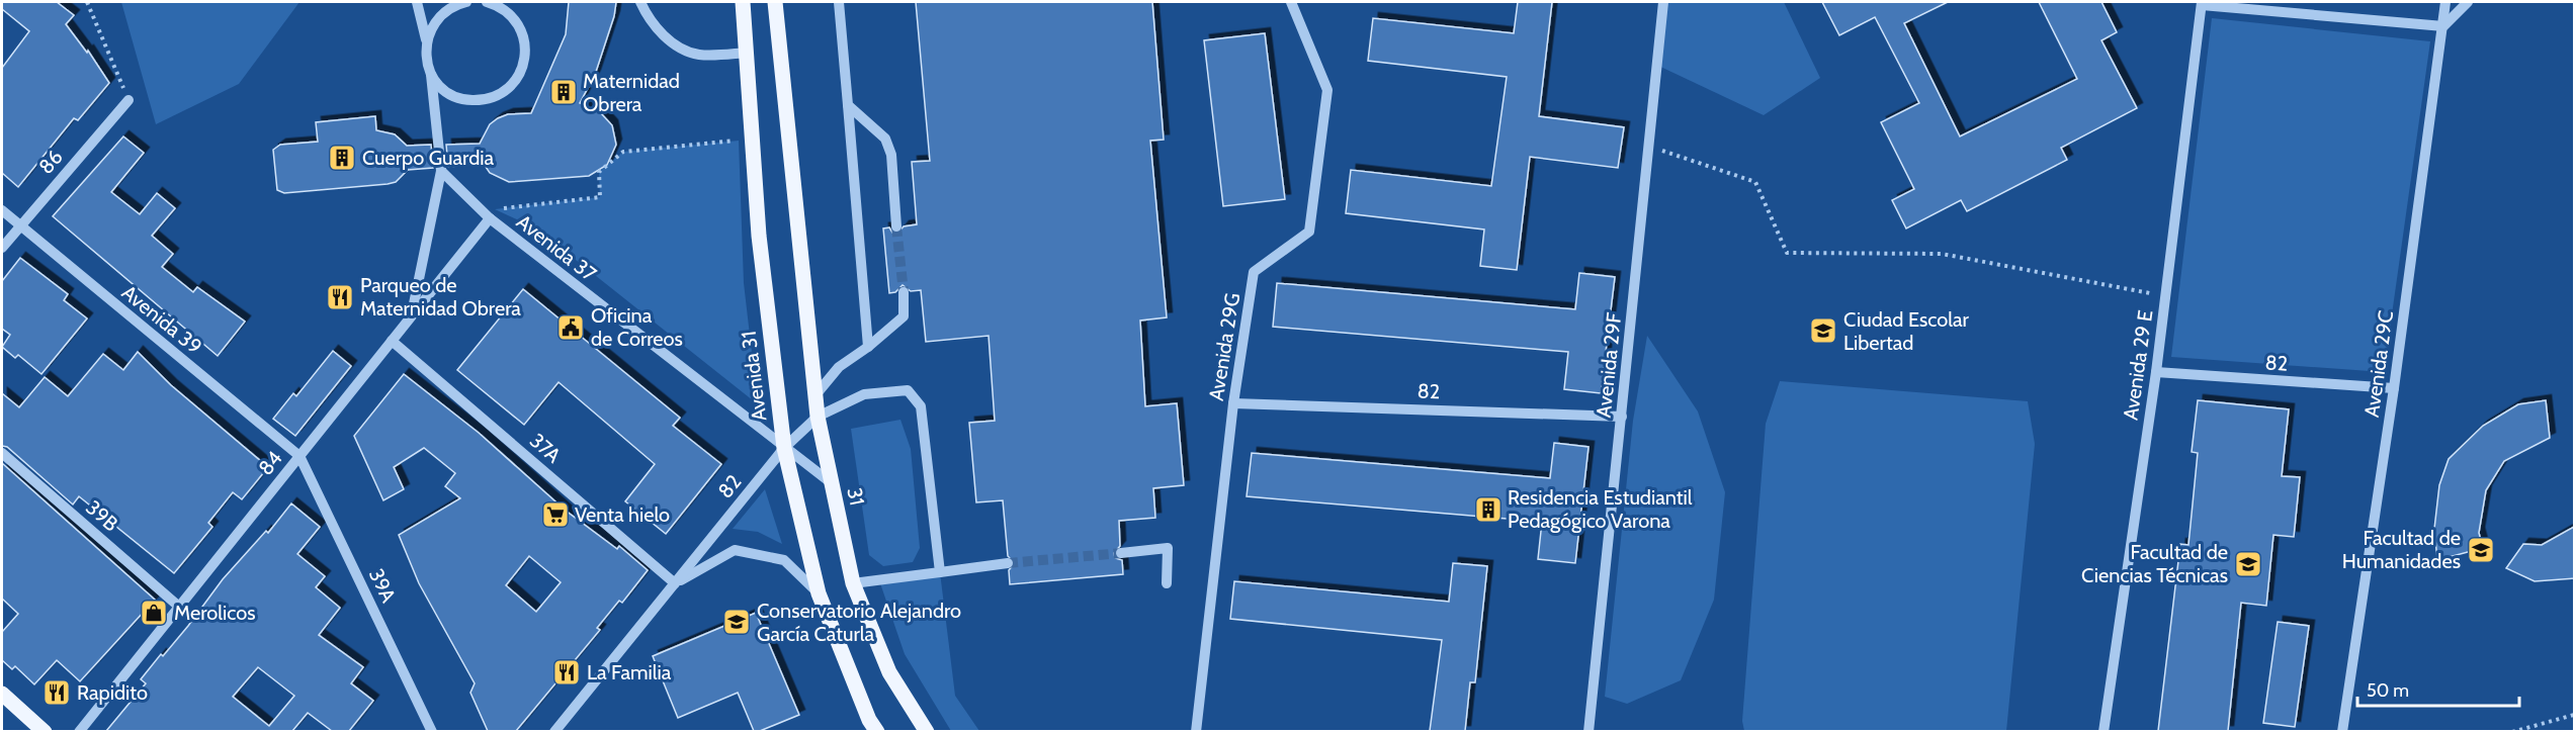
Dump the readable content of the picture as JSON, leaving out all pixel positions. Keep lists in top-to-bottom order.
{
  "streets": {
    "main road": ["Avenida 31", "31"],
    "street": [
      "86",
      "Avenida 37",
      "Avenida 39",
      "Avenida 29G",
      "82",
      "Avenida 29C",
      "Avenida 29F",
      "Avenida 29 E",
      "37A",
      "84",
      "39B",
      "39A"
    ]
  },
  "crossings": [
    ["86", "Avenida 39"],
    ["Avenida 37", "82"],
    ["Avenida 37", "Avenida 31"],
    ["Avenida 37", "84"],
    ["Avenida 37", "31"],
    ["Avenida 39", "84"],
    ["Avenida 39", "39A"],
    ["Avenida 29G", "82"],
    ["82", "Avenida 29C"],
    ["82", "Avenida 29F"],
    ["82", "Avenida 29 E"],
    ["82", "Avenida 31"],
    ["82", "37A"],
    ["82", "31"],
    ["37A", "84"],
    ["84", "39B"],
    ["84", "39A"]
  ],
  "places": {
    "building": ["Maternidad Obrera", "Cuerpo Guardia", "Residencia Estudiantil Pedagógico Varona"],
    "restaurant": ["Parqueo de Maternidad Obrera", "La Familia", "Rapidito"],
    "public building": ["Oficina de Correos"],
    "school or university": [
      "Ciudad Escolar Libertad",
      "Facultad de Humanidades",
      "Facultad de Ciencias Técnicas",
      "Conservatorio Alejandro García Caturla"
    ],
    "supermarket": ["Venta hielo"],
    "shop": ["Merolicos"]
  },
  "scale_bar": "50 m"
}
